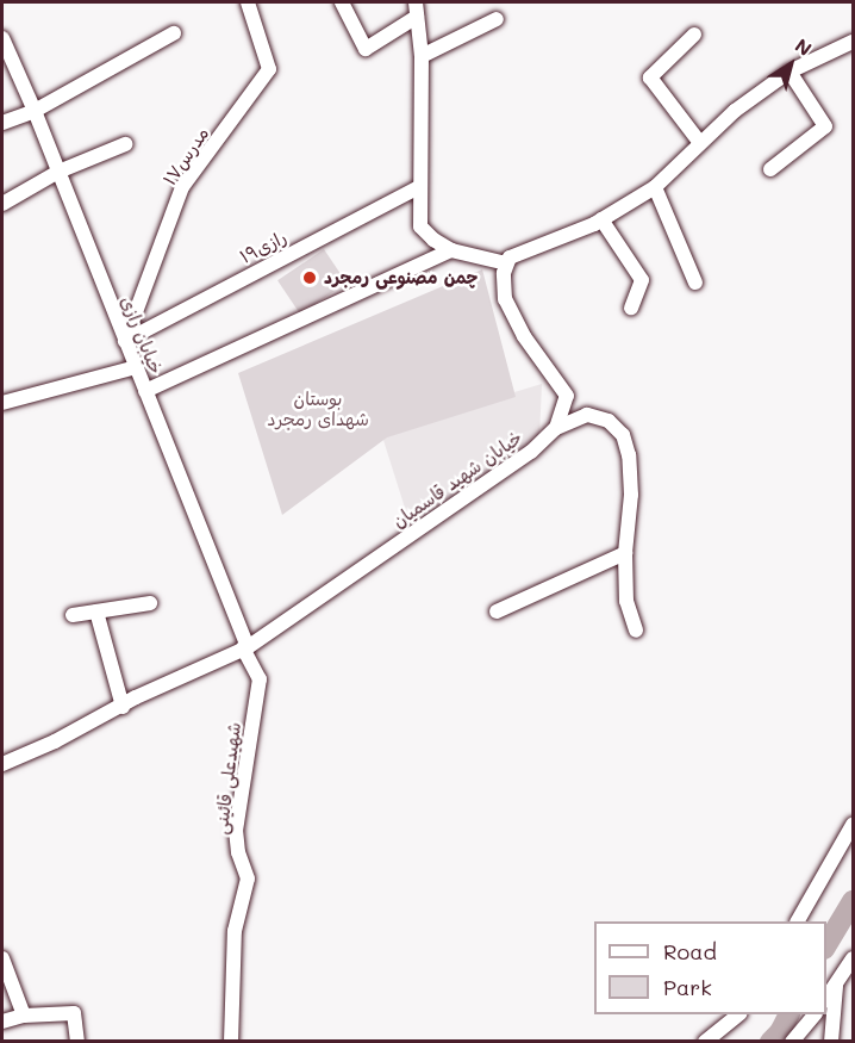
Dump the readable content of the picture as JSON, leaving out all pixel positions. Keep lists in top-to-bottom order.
{
  "streets": {
    "street": [
      "مدرس۱۷",
      "رازی۱۹",
      "خیابان رازی",
      "خیابان شهید قاسمیان",
      "شهیدعلی قائینی"
    ]
  },
  "crossings": [
    ["مدرس۱۷", "رازی۱۹"],
    ["مدرس۱۷", "خیابان رازی"],
    ["رازی۱۹", "خیابان رازی"],
    ["خیابان رازی", "خیابان شهید قاسمیان"],
    ["خیابان رازی", "شهیدعلی قائینی"],
    ["خیابان شهید قاسمیان", "شهیدعلی قائینی"]
  ],
  "parks": ["بوستان شهدای رمجرد"],
  "places": ["چمن مصنوعی رمجرد"],
  "legend": ["Road", "Park"],
  "north": "top right"
}
